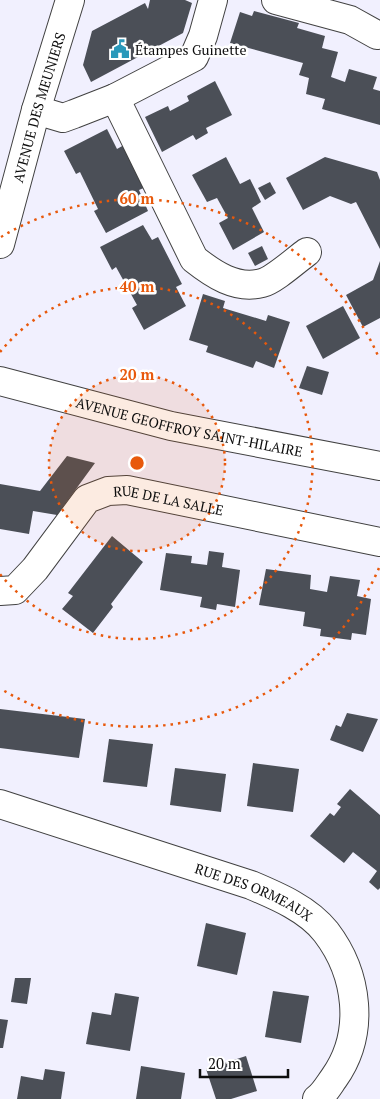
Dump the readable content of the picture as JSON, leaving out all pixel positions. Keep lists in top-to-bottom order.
{
  "streets": {
    "street": [
      "AVENUE DES MEUNIERS",
      "AVENUE GEOFFROY SAINT-HILAIRE",
      "RUE DE LA SALLE",
      "RUE DES ORMEAUX"
    ]
  },
  "places": {
    "public building": ["Étampes Guinette"]
  },
  "scale_bar": "20 m",
  "rings": ["60 m", "40 m", "20 m"]
}
